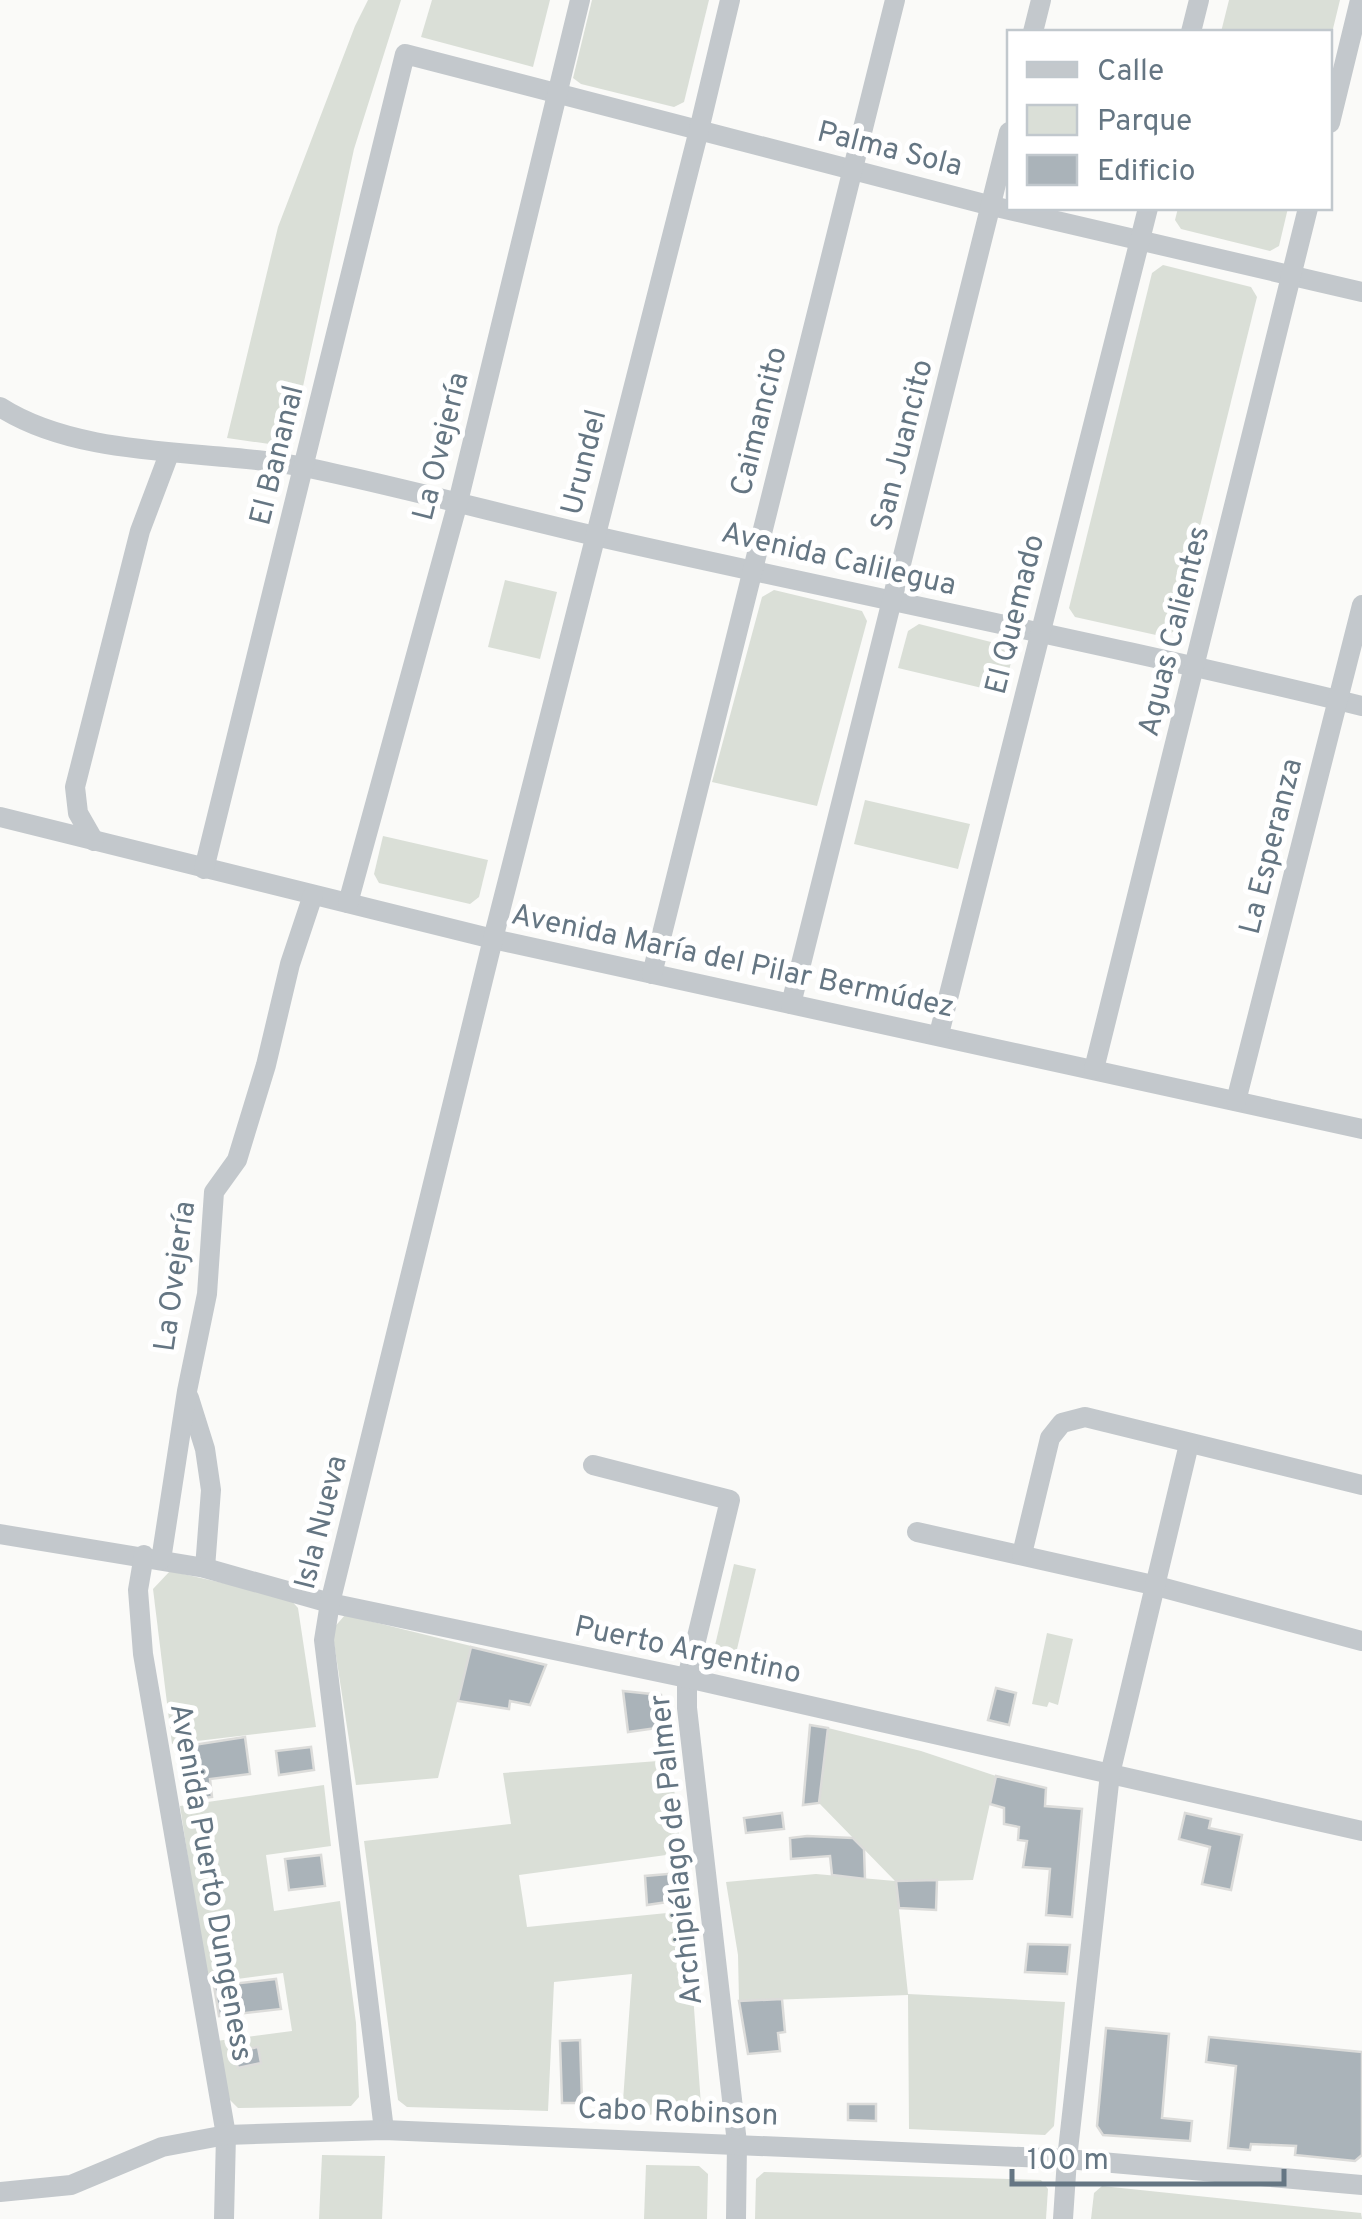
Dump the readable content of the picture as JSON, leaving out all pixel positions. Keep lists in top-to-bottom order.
{
  "streets": {
    "street": [
      "Palma Sola",
      "Caimancito",
      "San Juancito",
      "La Ovejería",
      "El Bananal",
      "Urundel",
      "Avenida Calilegua",
      "El Quemado",
      "Aguas Calientes",
      "La Esperanza",
      "Avenida María del Pilar Bermúdez",
      "Isla Nueva",
      "Puerto Argentino",
      "Archipiélago de Palmer",
      "Avenida Puerto Dungeness",
      "Cabo Robinson"
    ]
  },
  "crossings": [
    ["Palma Sola", "Caimancito"],
    ["Palma Sola", "San Juancito"],
    ["Palma Sola", "La Ovejería"],
    ["Palma Sola", "El Bananal"],
    ["Palma Sola", "Urundel"],
    ["Palma Sola", "El Quemado"],
    ["Palma Sola", "Aguas Calientes"],
    ["Caimancito", "Avenida Calilegua"],
    ["Caimancito", "Avenida María del Pilar Bermúdez"],
    ["San Juancito", "Avenida Calilegua"],
    ["San Juancito", "Avenida María del Pilar Bermúdez"],
    ["La Ovejería", "Avenida Calilegua"],
    ["La Ovejería", "Avenida María del Pilar Bermúdez"],
    ["La Ovejería", "Puerto Argentino"],
    ["La Ovejería", "Avenida Puerto Dungeness"],
    ["El Bananal", "Avenida Calilegua"],
    ["El Bananal", "Avenida María del Pilar Bermúdez"],
    ["Urundel", "Avenida Calilegua"],
    ["Urundel", "Avenida María del Pilar Bermúdez"],
    ["Urundel", "Isla Nueva"],
    ["Avenida Calilegua", "El Quemado"],
    ["Avenida Calilegua", "Aguas Calientes"],
    ["Avenida Calilegua", "La Esperanza"],
    ["El Quemado", "Avenida María del Pilar Bermúdez"],
    ["Aguas Calientes", "Avenida María del Pilar Bermúdez"],
    ["La Esperanza", "Avenida María del Pilar Bermúdez"],
    ["Avenida María del Pilar Bermúdez", "Isla Nueva"],
    ["Isla Nueva", "Puerto Argentino"],
    ["Isla Nueva", "Cabo Robinson"],
    ["Puerto Argentino", "Archipiélago de Palmer"],
    ["Puerto Argentino", "Avenida Puerto Dungeness"],
    ["Archipiélago de Palmer", "Cabo Robinson"],
    ["Avenida Puerto Dungeness", "Cabo Robinson"]
  ],
  "legend": ["Calle", "Parque", "Edificio"],
  "scale_bar": "100 m"
}
